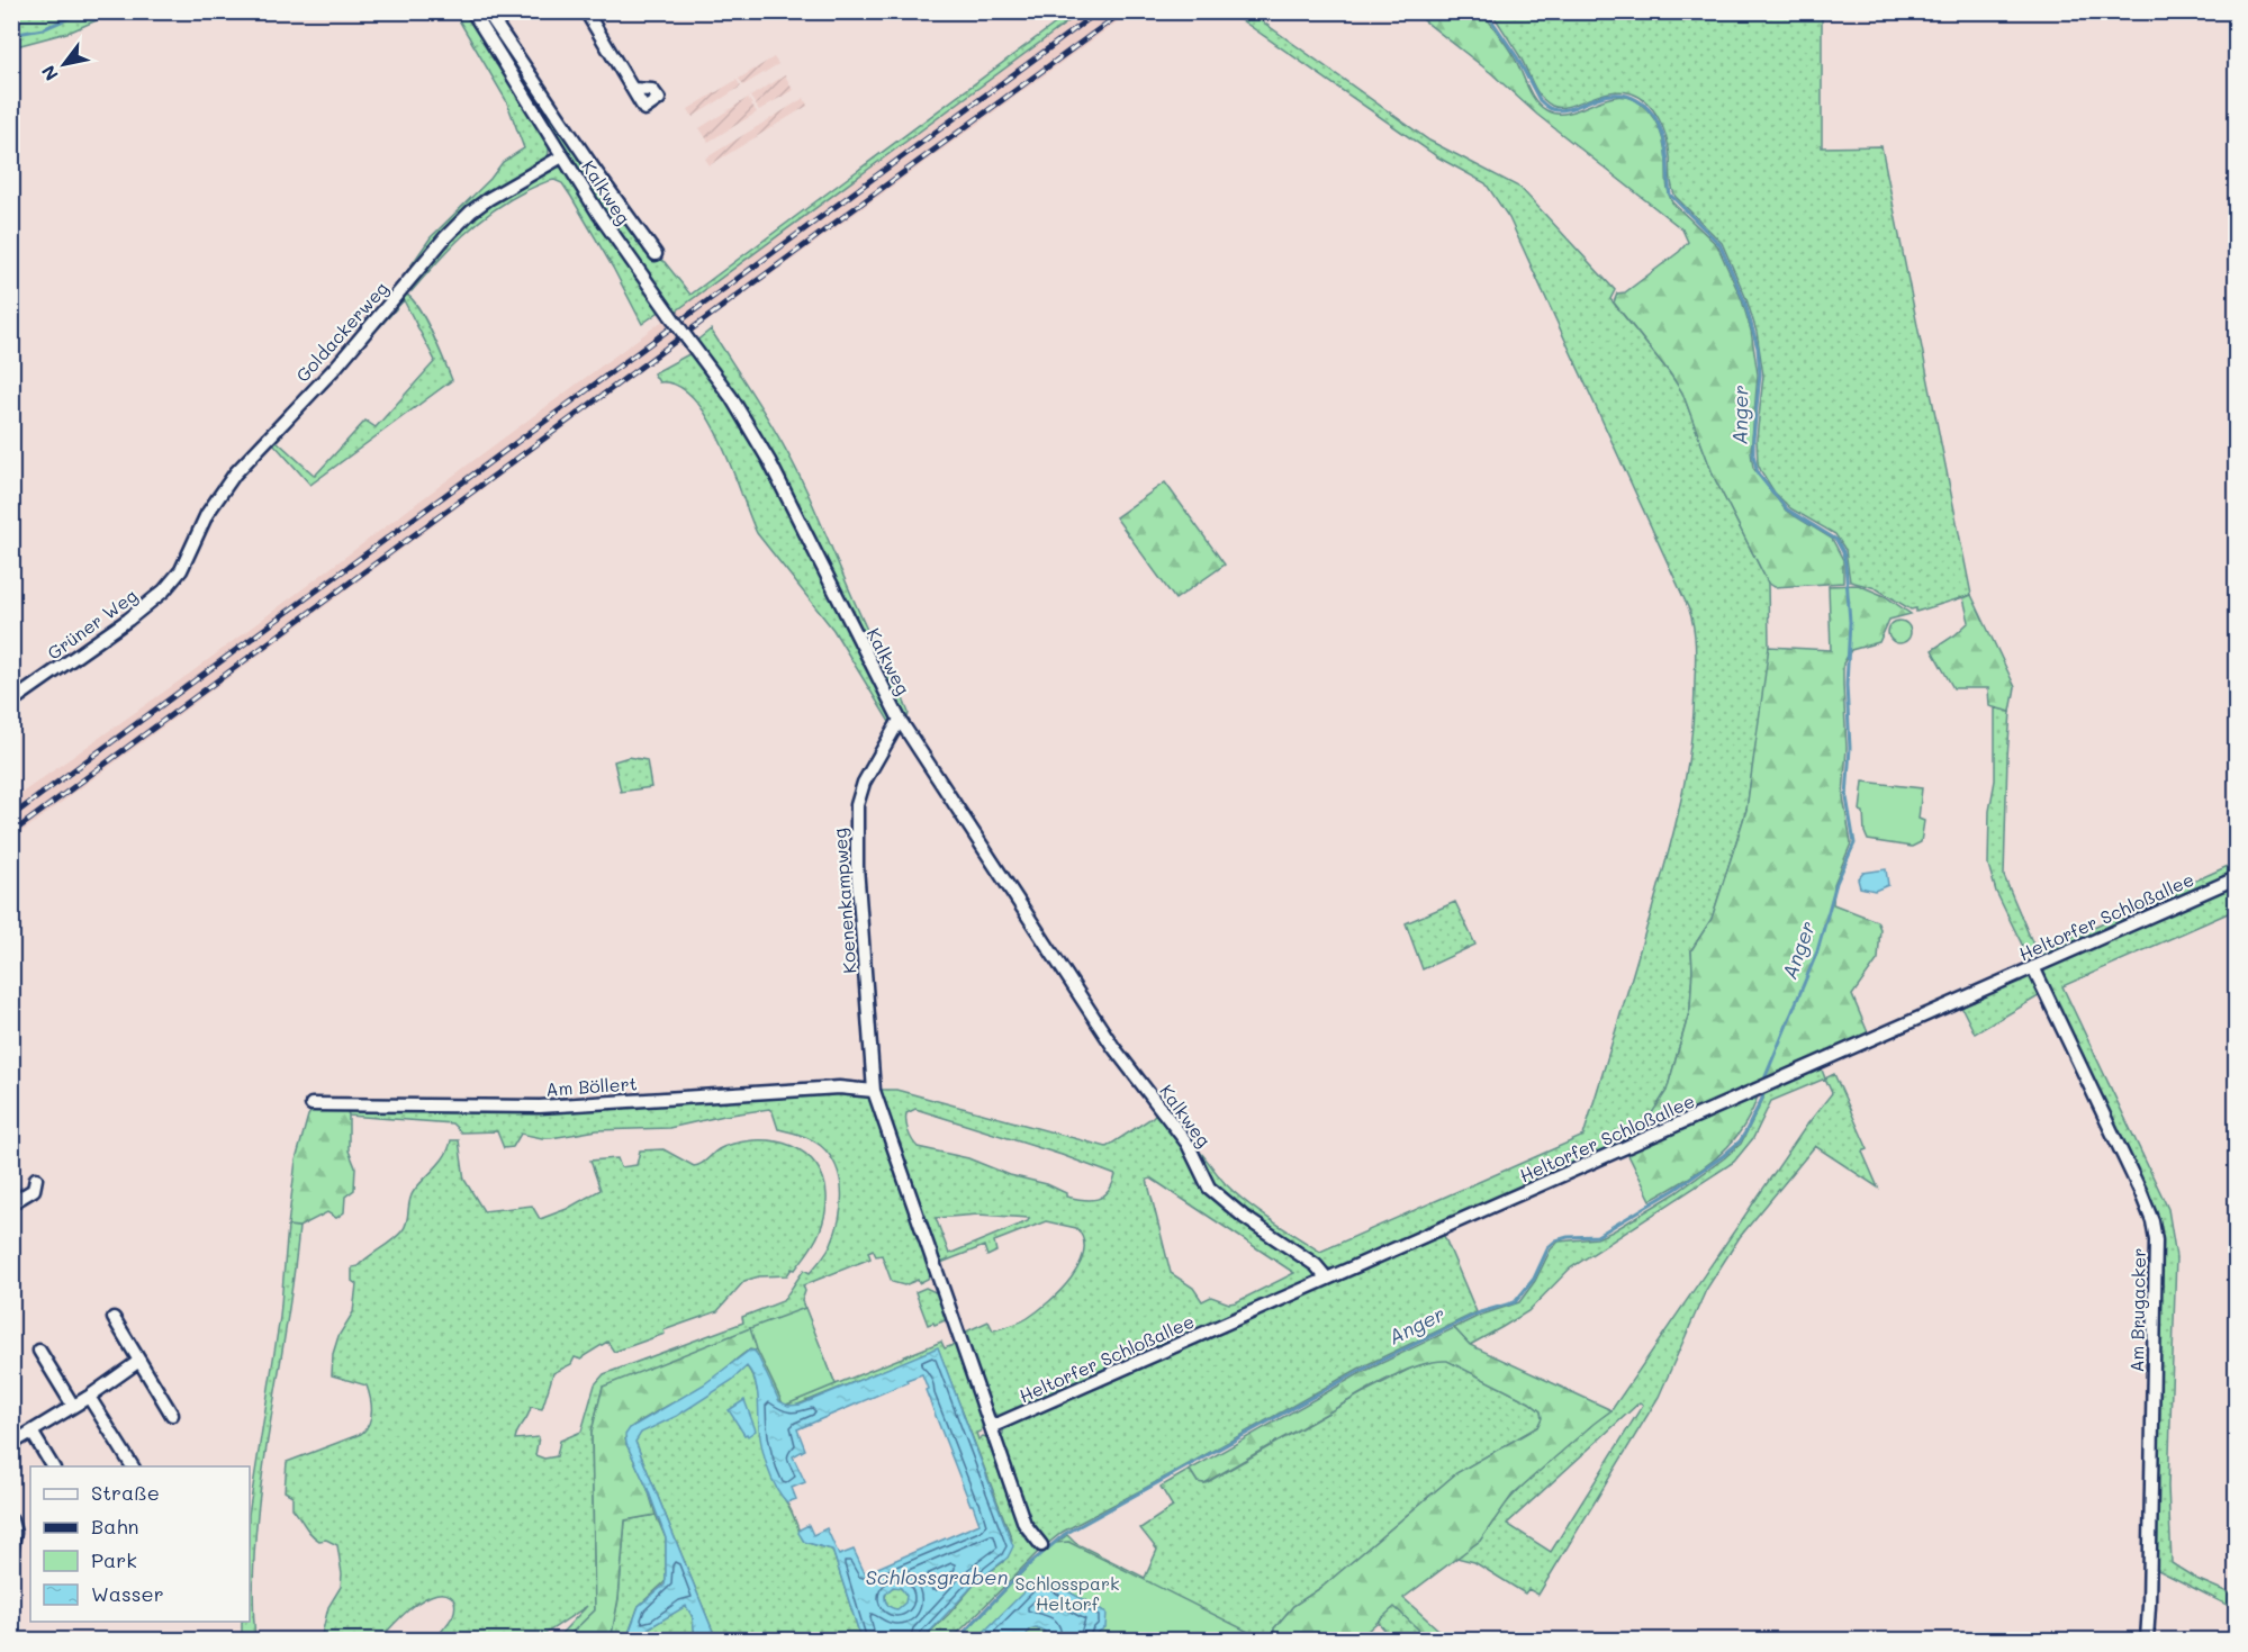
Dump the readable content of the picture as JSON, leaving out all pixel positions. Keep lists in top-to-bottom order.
{
  "streets": {
    "street": [
      "Kalkweg",
      "Goldackerweg",
      "Grüner Weg",
      "Koenenkampweg",
      "Heltorfer Schloßallee",
      "Am Böllert",
      "Am Brugacker"
    ]
  },
  "crossings": [
    ["Kalkweg", "Goldackerweg"],
    ["Kalkweg", "Koenenkampweg"],
    ["Kalkweg", "Heltorfer Schloßallee"],
    ["Goldackerweg", "Grüner Weg"],
    ["Koenenkampweg", "Am Böllert"],
    ["Heltorfer Schloßallee", "Am Brugacker"]
  ],
  "water": ["Anger", "Schlossgraben"],
  "parks": ["Schlosspark Heltorf"],
  "legend": [
    "Straße",
    "Bahn",
    "Park",
    "Wasser"
  ],
  "north": "bottom left"
}
